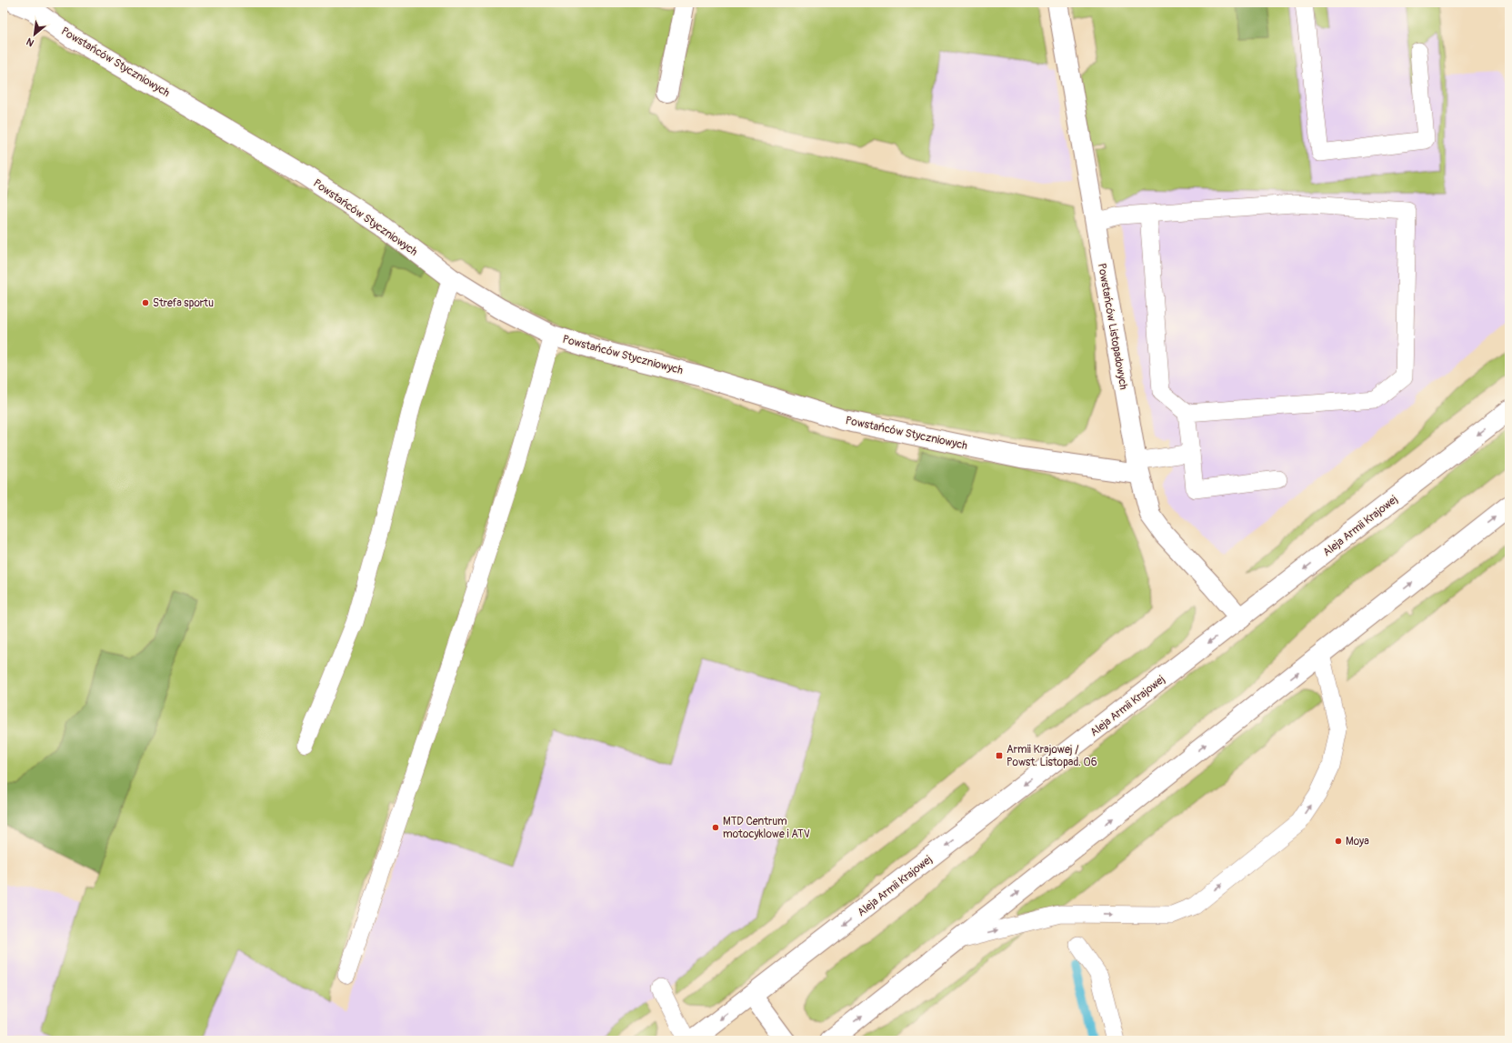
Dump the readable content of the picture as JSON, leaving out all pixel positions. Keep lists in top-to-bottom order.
{
  "streets": {
    "street": ["Powstańców Styczniowych", "Powstańców Listopadowych", "Aleja Armii Krajowej"]
  },
  "crossings": [
    ["Powstańców Styczniowych", "Powstańców Listopadowych"],
    ["Powstańców Listopadowych", "Aleja Armii Krajowej"]
  ],
  "places": {
    "other": ["Strefa sportu", "MTD Centrum motocyklowe i ATV", "Moya"],
    "transit": ["Armii Krajowej / Powst. Listopad. 06"]
  },
  "north": "bottom left"
}
